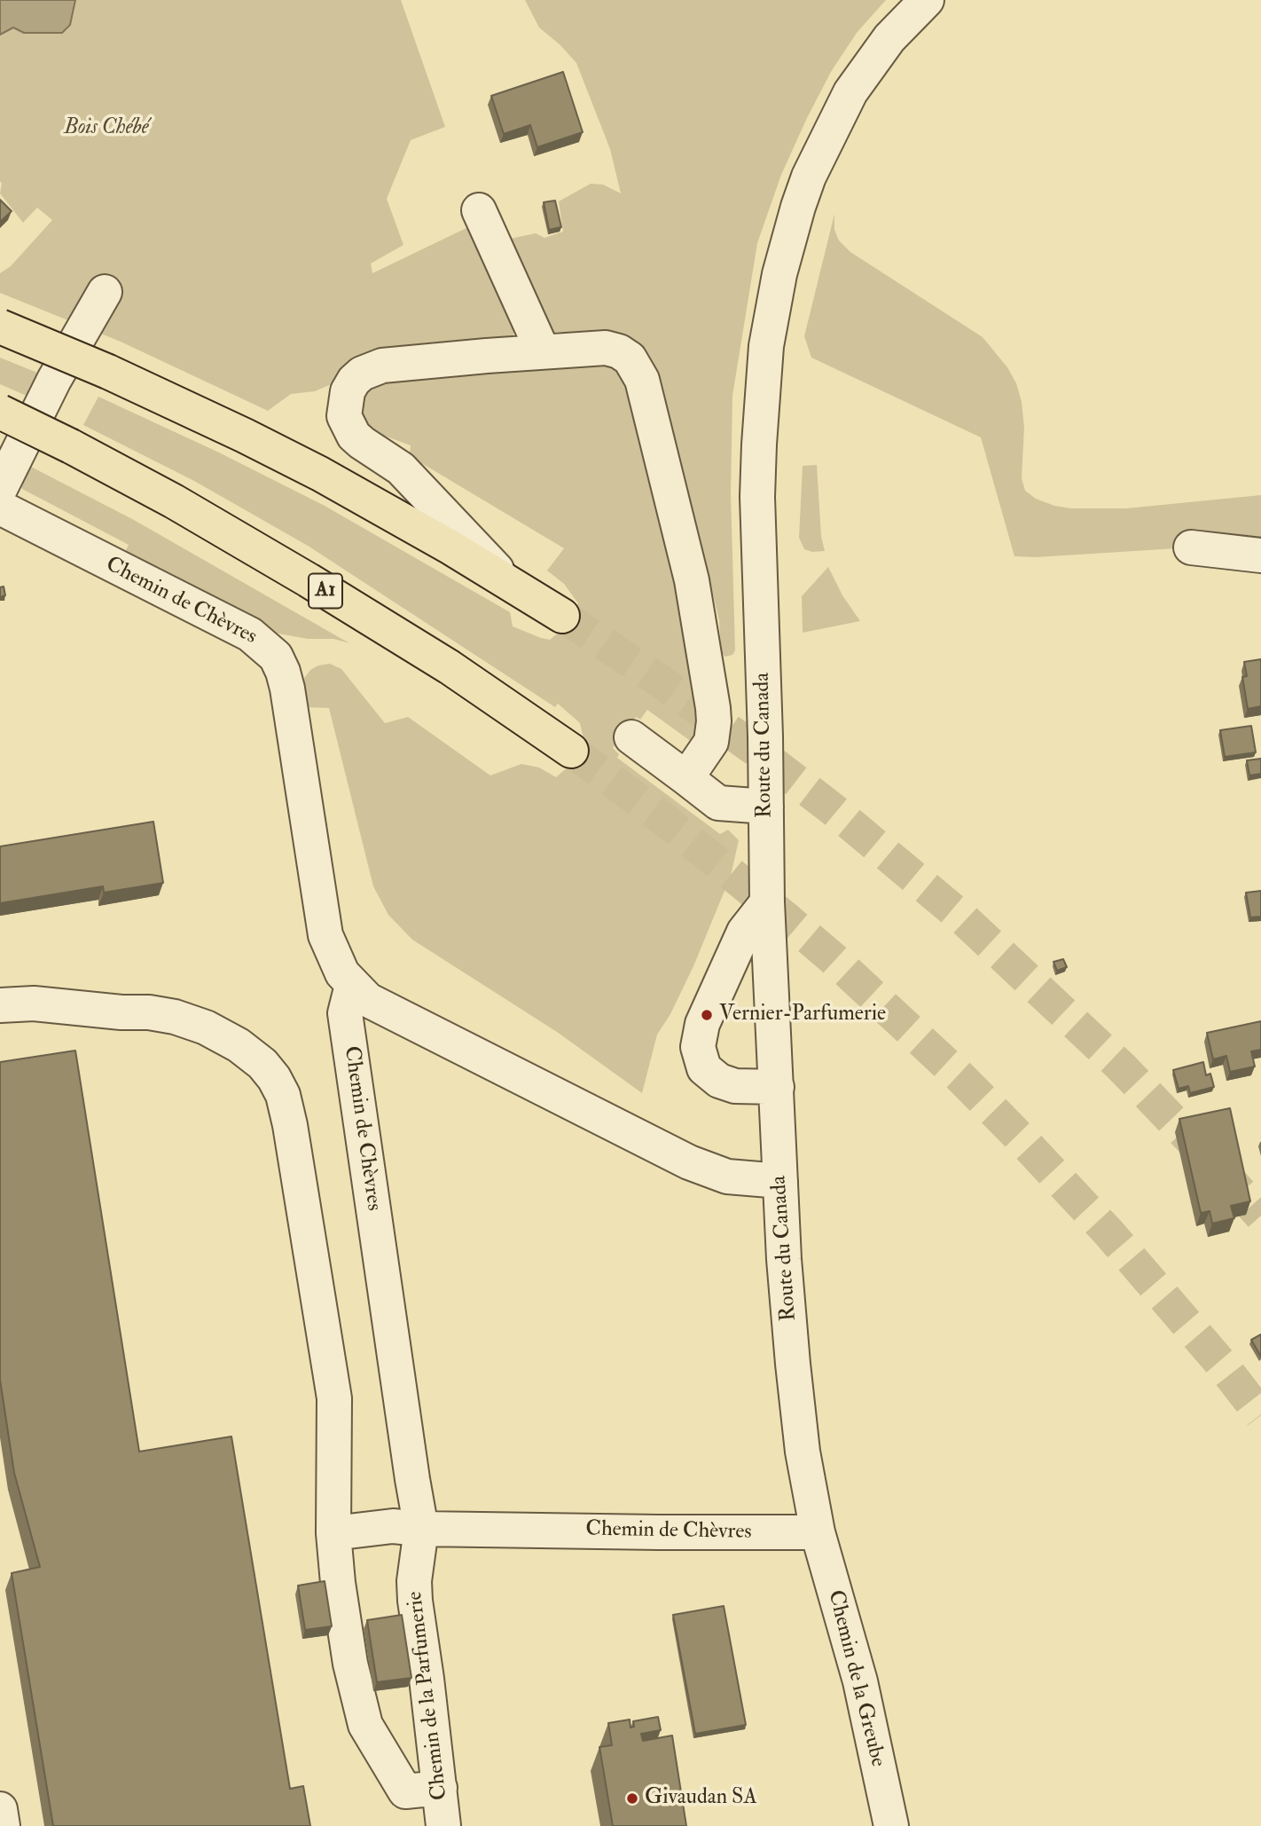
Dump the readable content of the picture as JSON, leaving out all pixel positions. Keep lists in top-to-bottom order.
{
  "streets": {
    "highway": ["A1"],
    "street": [
      "Chemin de Chèvres",
      "Route du Canada",
      "Chemin de la Greube",
      "Chemin de la Parfumerie"
    ]
  },
  "crossings": [
    ["Chemin de Chèvres", "Route du Canada"],
    ["Chemin de Chèvres", "Chemin de la Greube"],
    ["Chemin de Chèvres", "Chemin de la Parfumerie"],
    ["Route du Canada", "Chemin de la Greube"]
  ],
  "parks": ["Bois Chébé"],
  "places": ["Vernier-Parfumerie", "Givaudan SA"]
}
